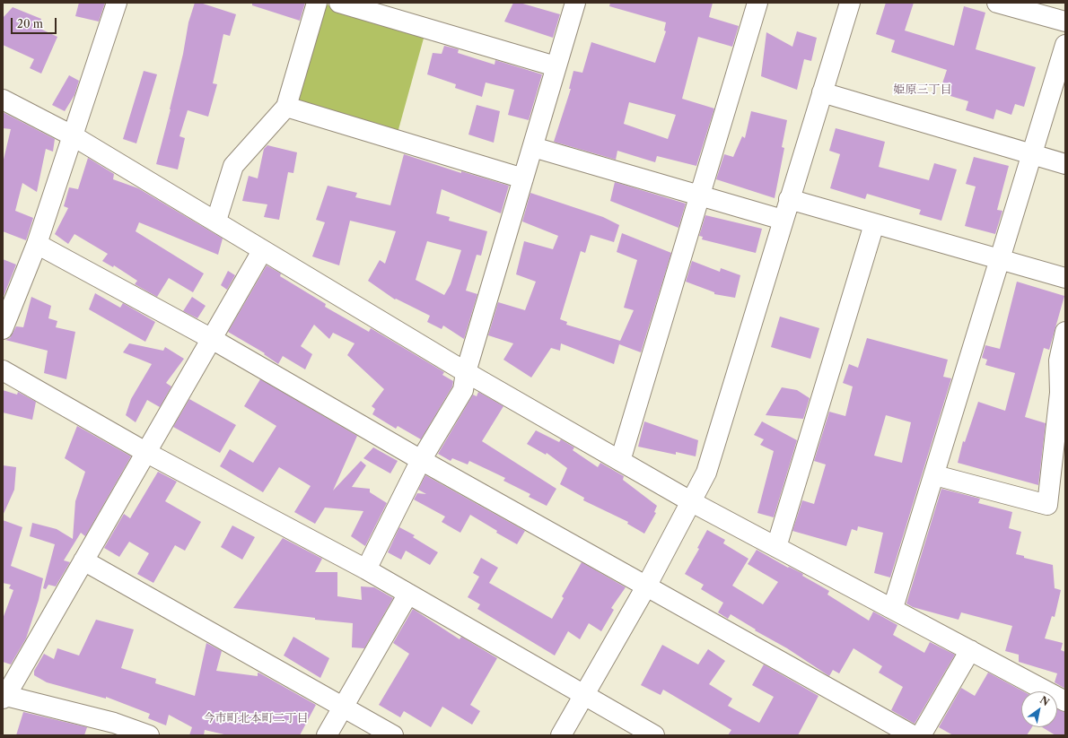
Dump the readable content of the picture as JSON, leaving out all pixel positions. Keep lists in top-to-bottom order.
{
  "districts": ["姫原三丁目", "今市町北本町二丁目"],
  "scale_bar": "20 m",
  "north": "top right"
}
